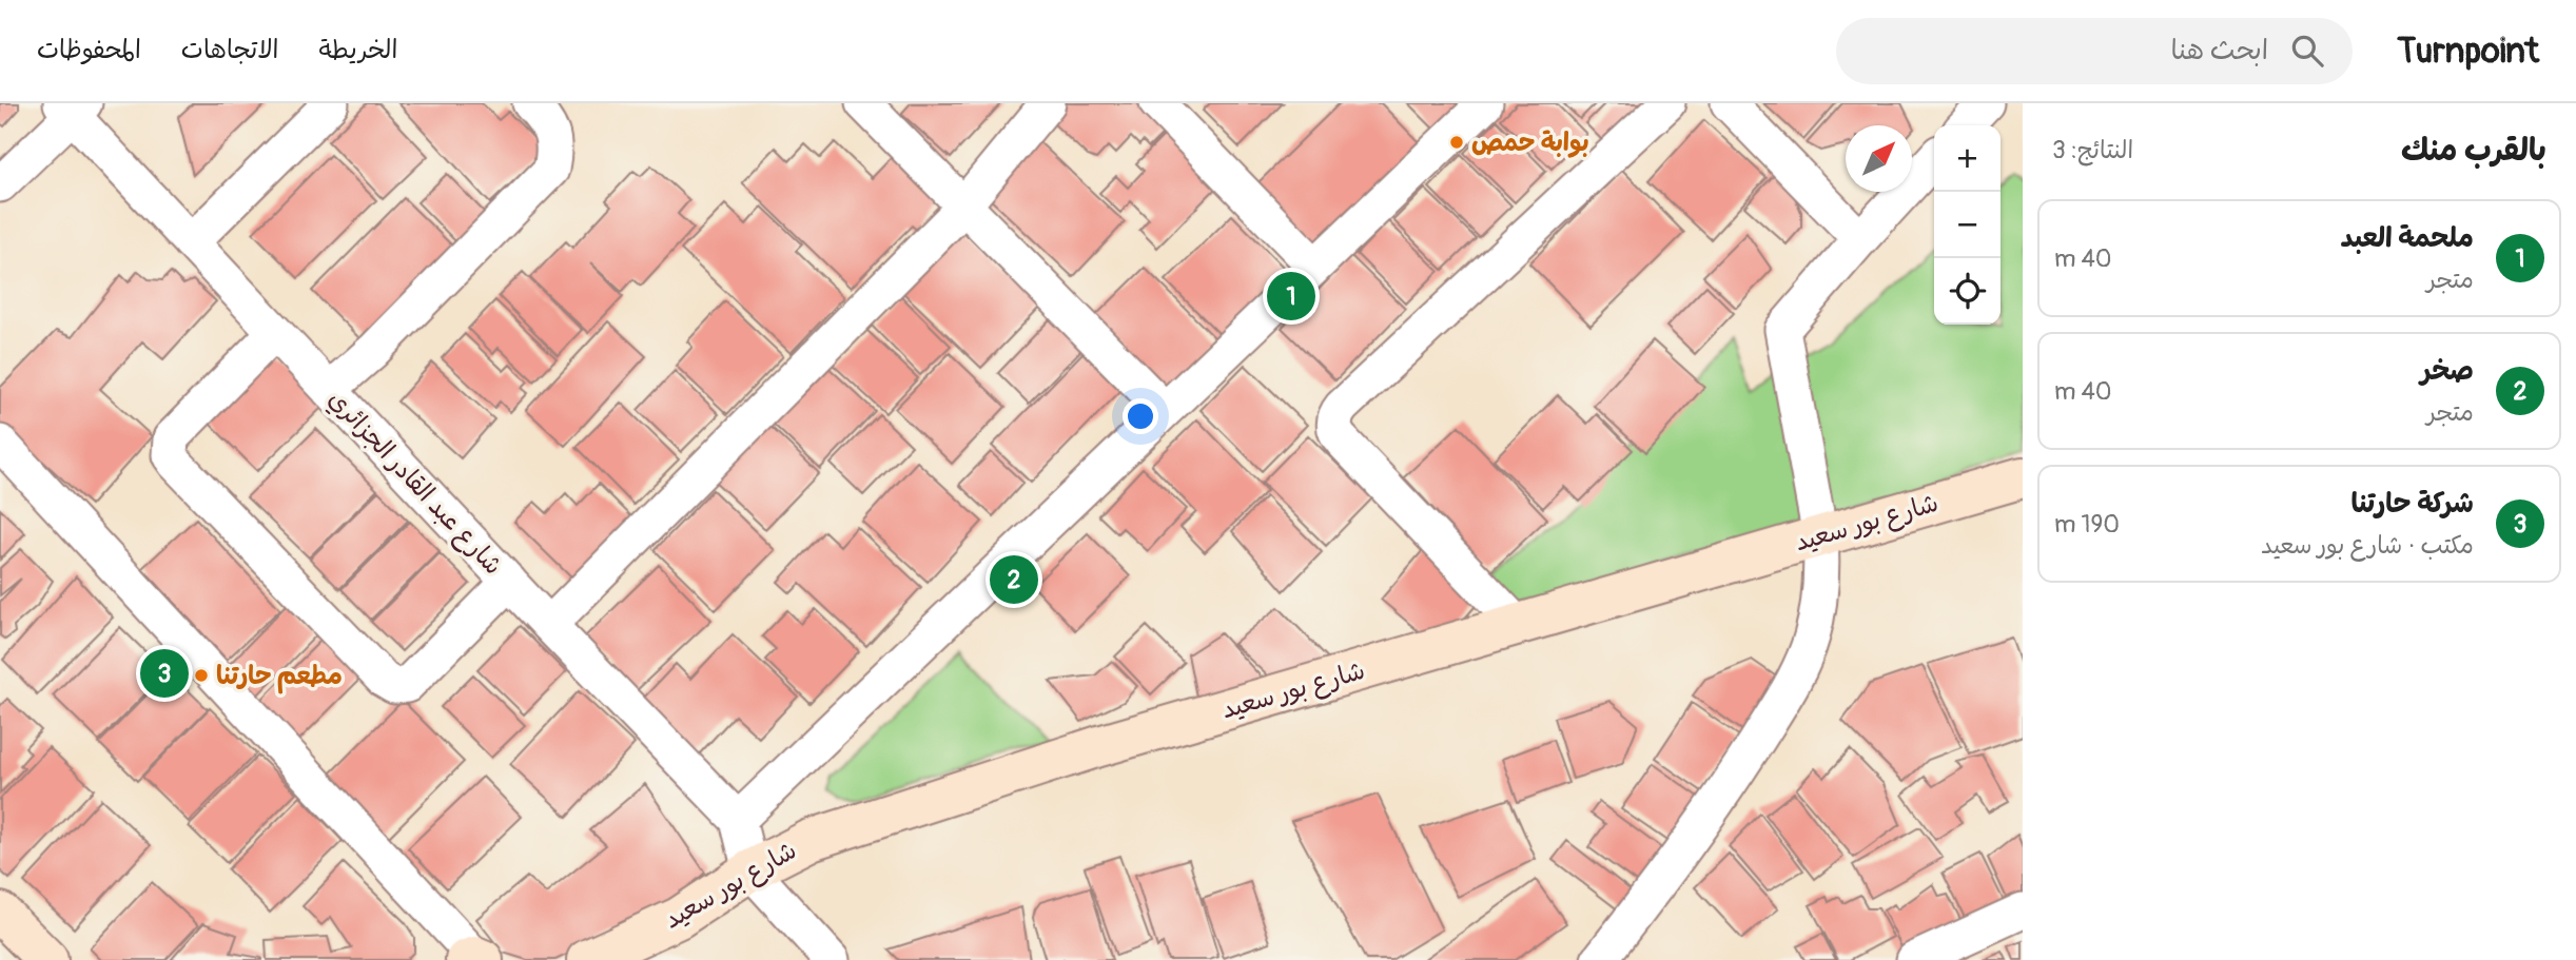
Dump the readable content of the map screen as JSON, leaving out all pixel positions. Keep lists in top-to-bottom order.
{
  "streets": {
    "main road": ["شارع بور سعيد"],
    "street": ["شارع عبد القادر الجزائري"]
  },
  "places": ["بوابة حمص", "مطعم حارتنا"],
  "north": "top right",
  "page": {
    "header": "Turnpoint",
    "search": "ابحث هنا",
    "nav": ["الخريطة", "الاتجاهات", "المحفوظات"],
    "heading": ["بالقرب منك", "النتائج: 3"],
    "map_buttons": ["+", "−"],
    "list": [
      {
        "mark": "1",
        "name": "ملحمة العبد",
        "note": "متجر",
        "value": "40 m"
      },
      {
        "mark": "2",
        "name": "صخر",
        "note": "متجر",
        "value": "40 m"
      },
      {
        "mark": "3",
        "name": "شركة حارتنا",
        "note": "مكتب · شارع بور سعيد",
        "value": "190 m"
      }
    ],
    "pins": ["1", "2", "3"]
  }
}
